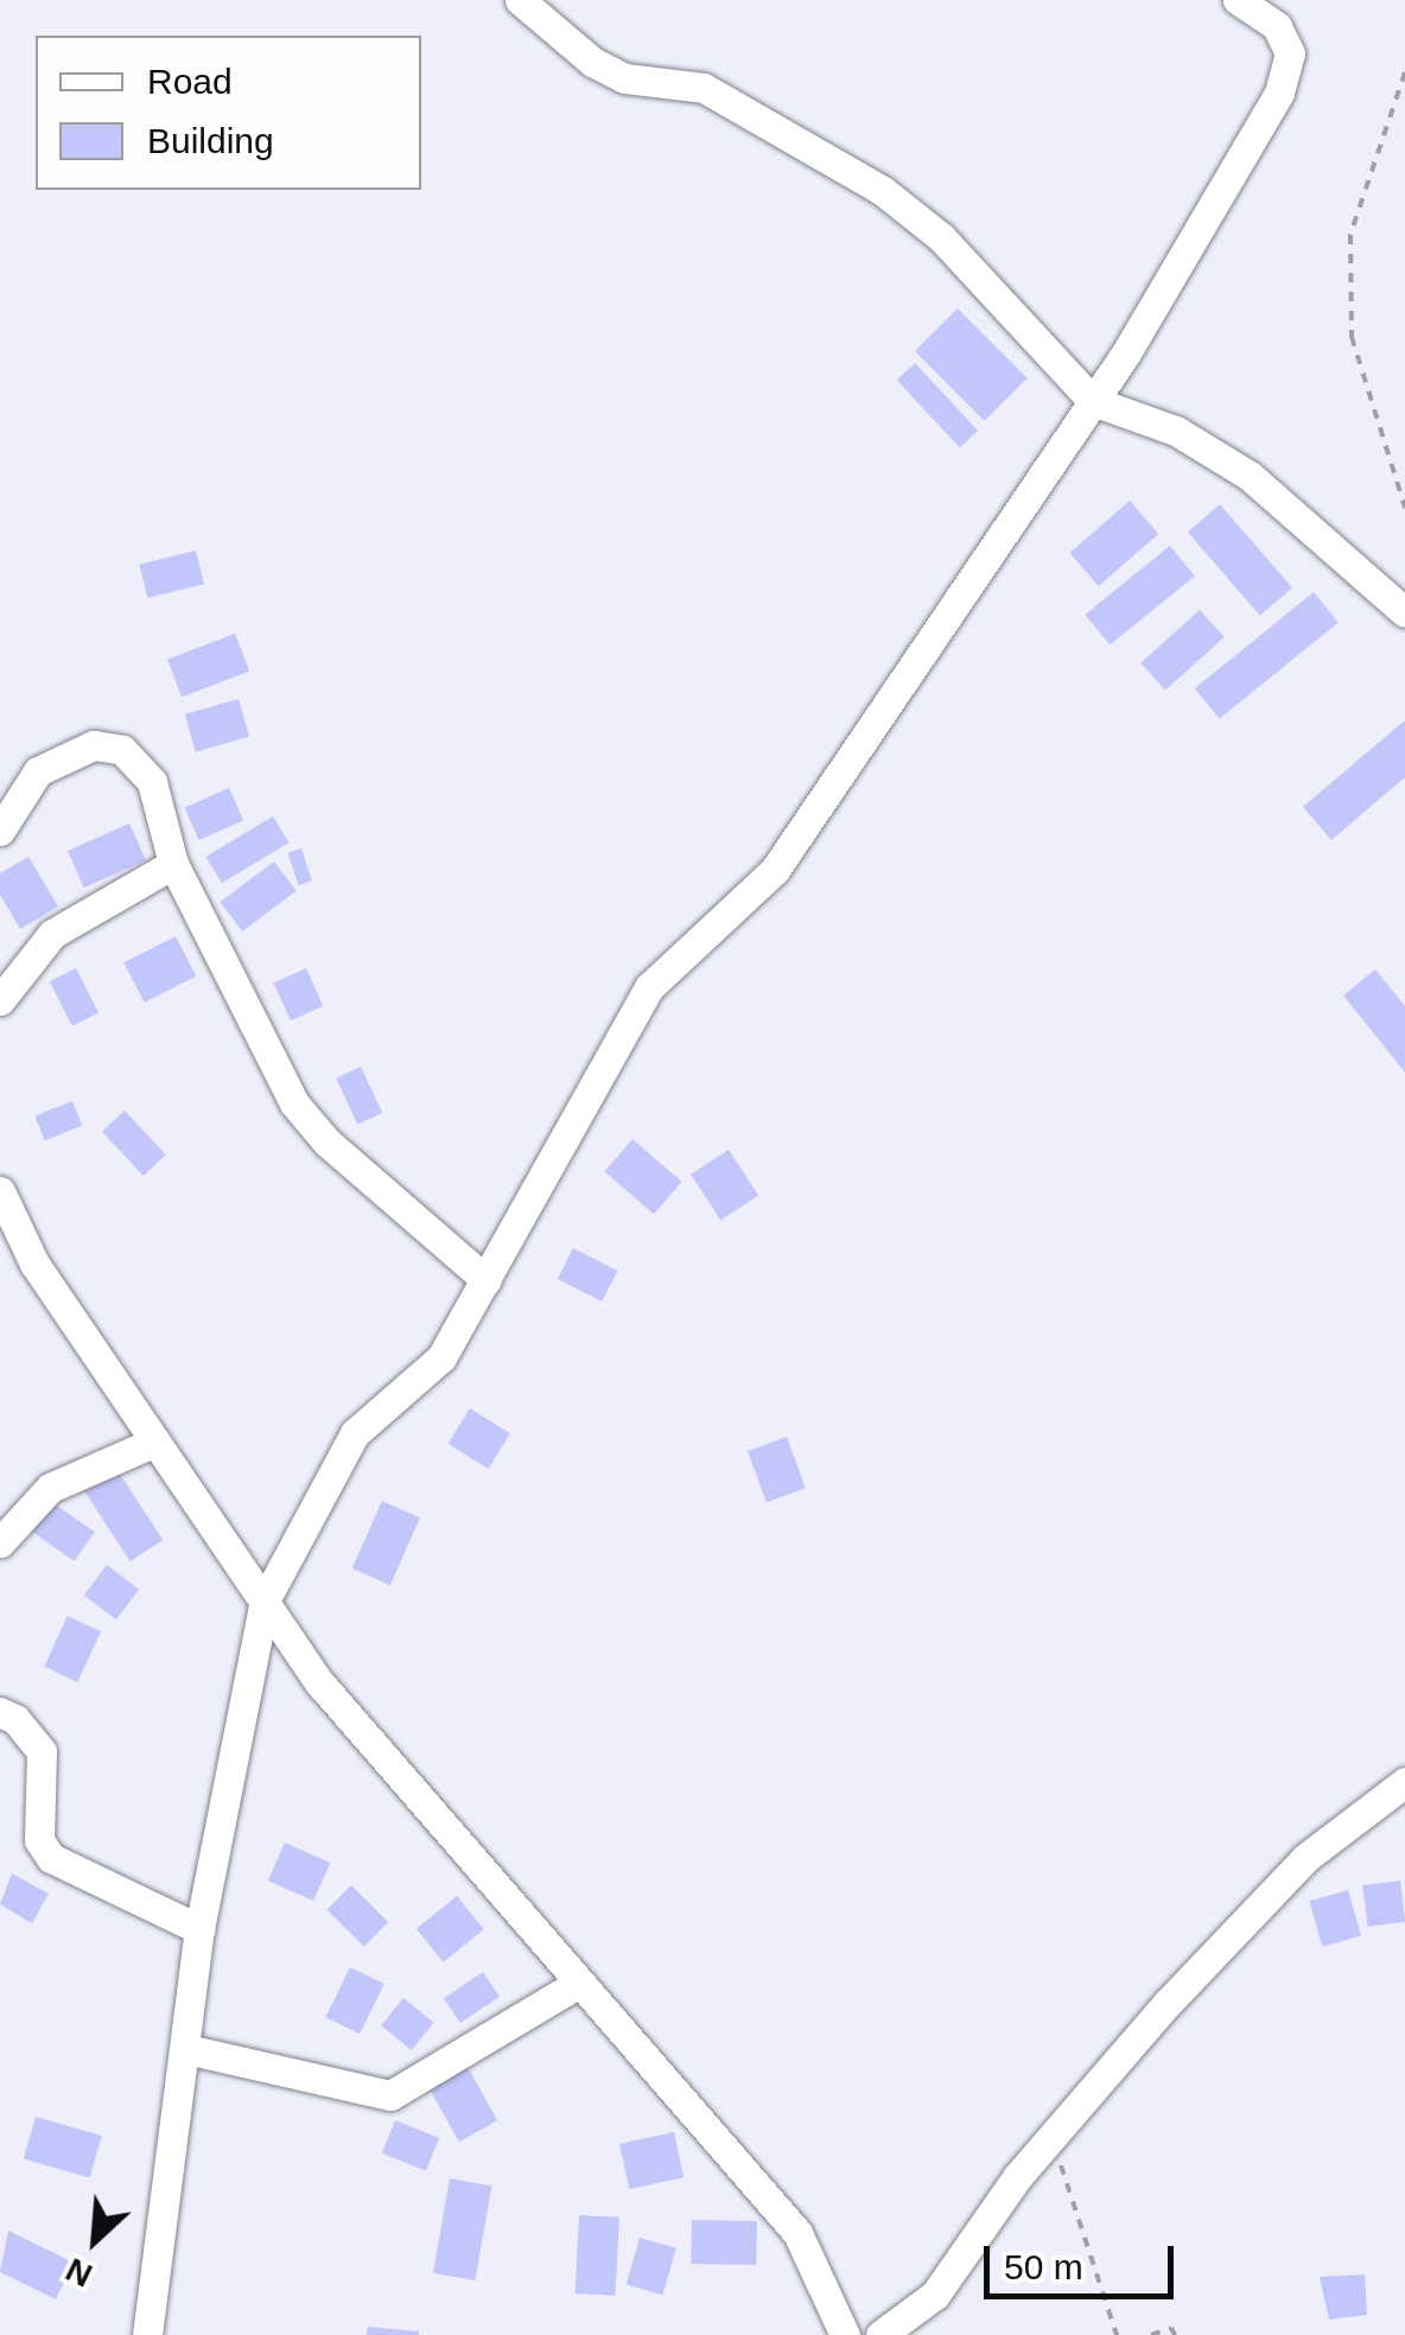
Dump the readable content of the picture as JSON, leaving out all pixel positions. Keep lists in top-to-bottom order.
{
  "legend": ["Road", "Building"],
  "scale_bar": "50 m",
  "north": "bottom left"
}
